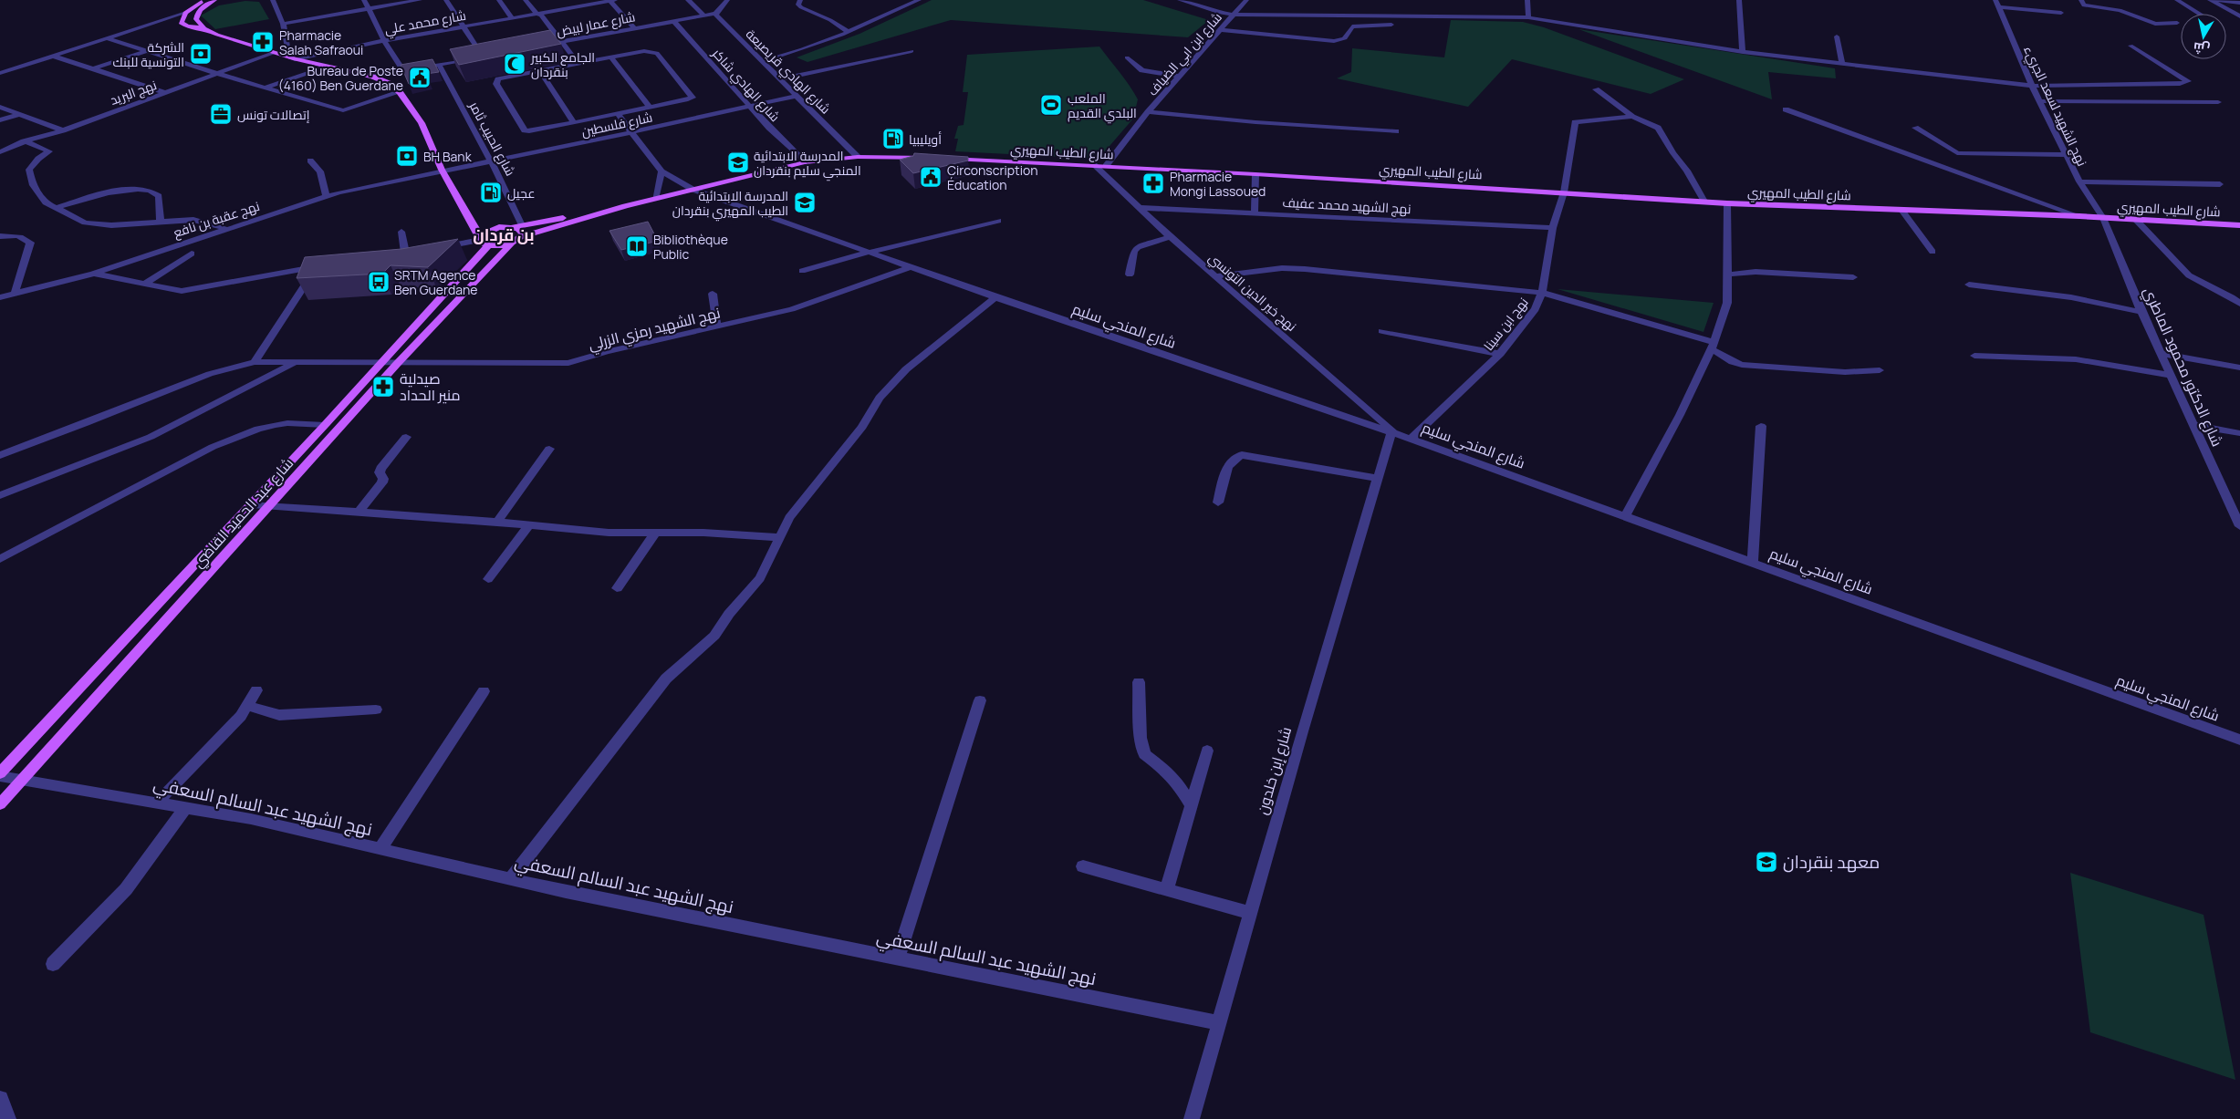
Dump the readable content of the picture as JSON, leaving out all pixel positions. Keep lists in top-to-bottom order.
{
  "streets": {
    "main road": ["شارع الطيب المهيري", "شارع عبد الحميد القاضي"],
    "street": [
      "شارع محمد علي",
      "شارع عمار لبيض",
      "شارع ابن ابي الضياف",
      "شارع الهادي قريصيعة",
      "شارع الهادي شاكر",
      "نهج البريد",
      "نهج الشهيد لسعد الجريء",
      "شارع فلسطين",
      "شارع الحبيب ثامر",
      "نهج الشهيد محمد عفيف",
      "نهج عقبة بن نافع",
      "نهج خير الدين التونسي",
      "نهج ابن سينا",
      "شارع المنجي سليم",
      "نهج الشهيد رمزي الزرلي",
      "شارع الدكتور محمود الماطري",
      "شارع إبن خلدون",
      "نهج الشهيد عبد السالم السعفي"
    ]
  },
  "crossings": [
    ["شارع عمار لبيض", "شارع الهادي قريصيعة"],
    ["شارع عمار لبيض", "شارع الهادي شاكر"],
    ["شارع ابن ابي الضياف", "شارع الطيب المهيري"],
    ["شارع الهادي قريصيعة", "شارع فلسطين"],
    ["شارع الهادي شاكر", "شارع فلسطين"],
    ["نهج الشهيد لسعد الجريء", "شارع الطيب المهيري"],
    ["نهج الشهيد لسعد الجريء", "شارع الدكتور محمود الماطري"],
    ["شارع فلسطين", "شارع الحبيب ثامر"],
    ["شارع فلسطين", "نهج عقبة بن نافع"],
    ["شارع الطيب المهيري", "نهج خير الدين التونسي"],
    ["شارع الطيب المهيري", "نهج ابن سينا"],
    ["شارع الطيب المهيري", "شارع الدكتور محمود الماطري"],
    ["نهج الشهيد محمد عفيف", "نهج خير الدين التونسي"],
    ["نهج الشهيد محمد عفيف", "نهج ابن سينا"],
    ["نهج خير الدين التونسي", "شارع المنجي سليم"],
    ["نهج خير الدين التونسي", "شارع إبن خلدون"],
    ["نهج ابن سينا", "شارع المنجي سليم"],
    ["شارع المنجي سليم", "نهج الشهيد رمزي الزرلي"],
    ["شارع المنجي سليم", "شارع إبن خلدون"],
    ["نهج الشهيد رمزي الزرلي", "شارع عبد الحميد القاضي"],
    ["شارع عبد الحميد القاضي", "نهج الشهيد عبد السالم السعفي"],
    ["شارع إبن خلدون", "نهج الشهيد عبد السالم السعفي"]
  ],
  "districts": ["بن قردان"],
  "places": {
    "pharmacy": ["Pharmacie Salah Safraoui", "Pharmacie Mongi Lassoued", "صيدلية منير الحداد"],
    "bank": ["الشركة التونسية للبنك", "BH Bank"],
    "mosque": ["الجامع الكبير بنقردان"],
    "public building": ["Bureau de Poste (4160) Ben Guerdane", "Circonscription Éducation"],
    "sports": ["الملعب البلدي القديم"],
    "office": ["إتصالات تونس"],
    "fuel station": ["أويليبيا", "عجيل"],
    "school or university": ["المدرسة الابتدائية المنجي سليم بنقردان", "المدرسة الابتدائية الطيب المهيري بنقردان", "معهد بنقردان"],
    "library": ["Bibliothèque Public"],
    "bus stop": ["SRTM Agence Ben Guerdane"]
  },
  "north": "bottom"
}
